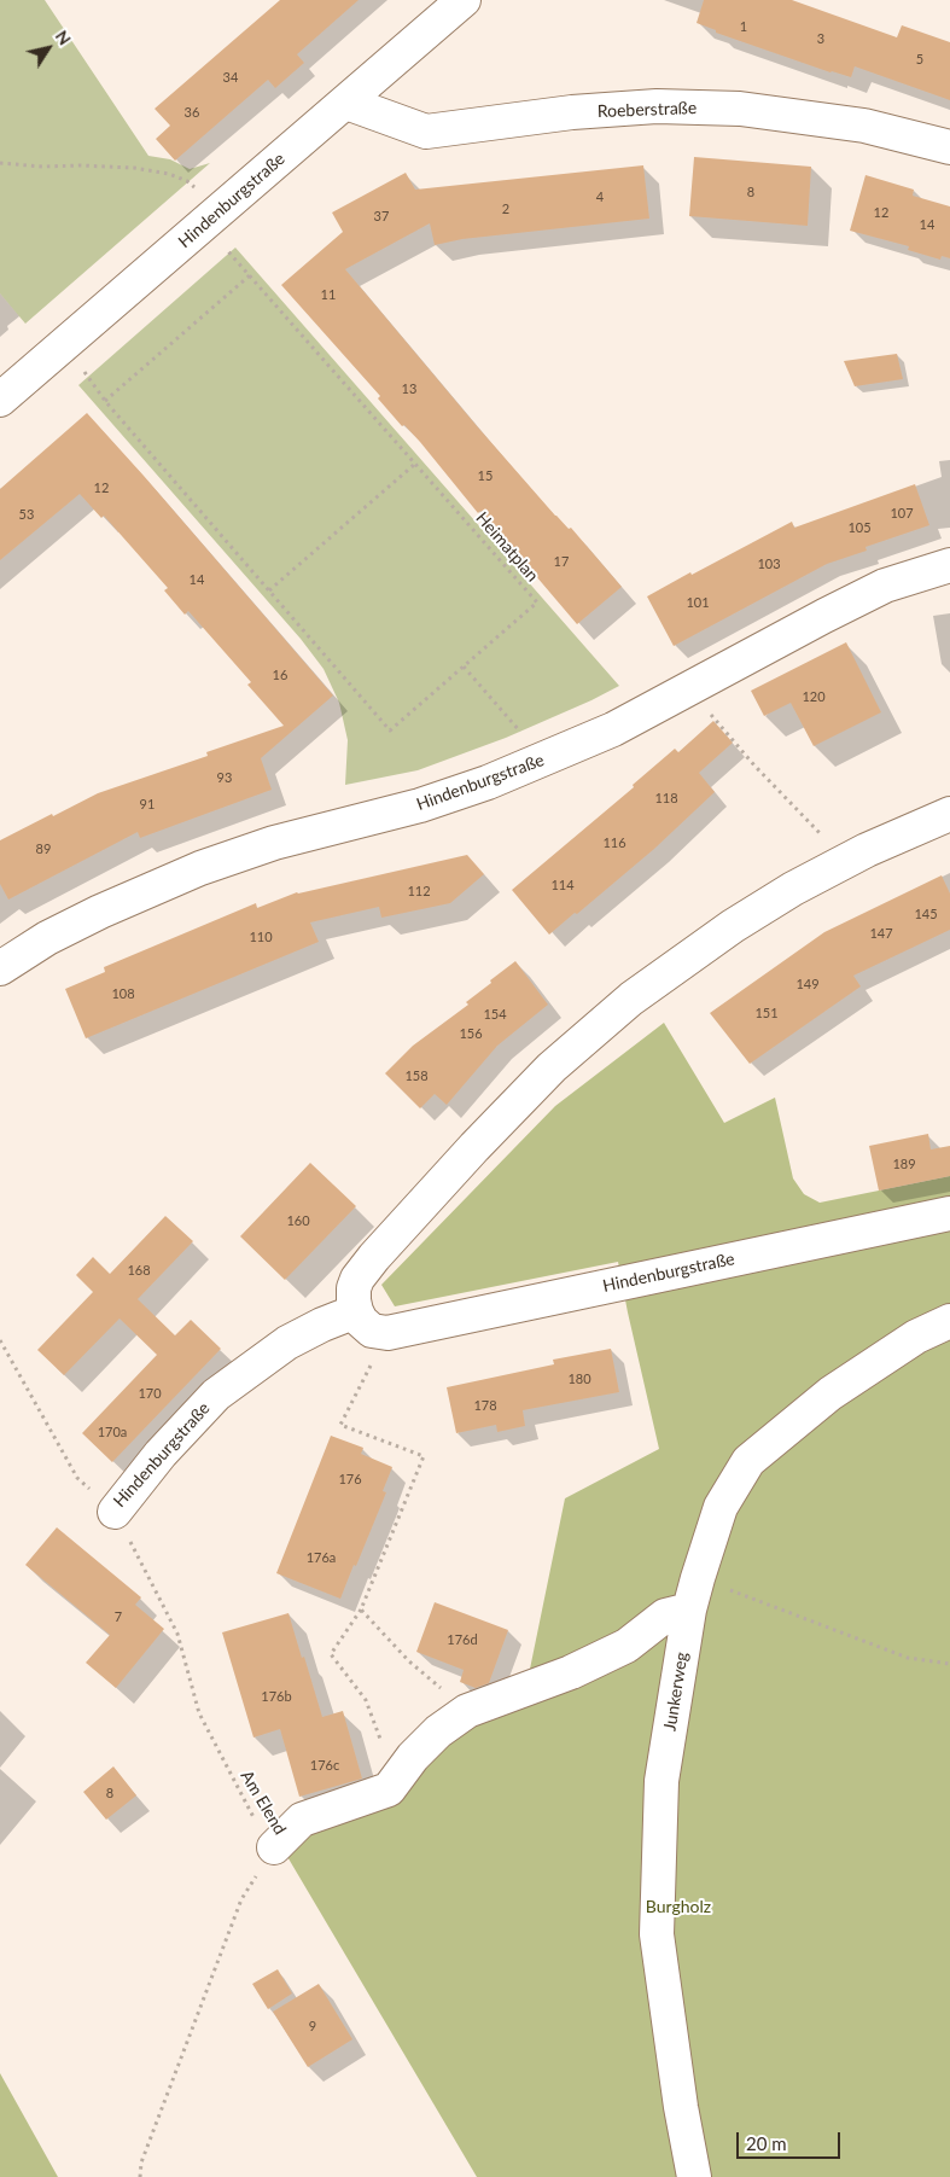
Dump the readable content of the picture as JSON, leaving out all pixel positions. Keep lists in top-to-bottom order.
{
  "streets": {
    "street": ["Roeberstraße", "Hindenburgstraße", "Junkerweg"],
    "path": ["Heimatplan", "Am Elend"]
  },
  "crossings": [
    ["Roeberstraße", "Hindenburgstraße"],
    ["Hindenburgstraße", "Heimatplan"],
    ["Hindenburgstraße", "Am Elend"]
  ],
  "parks": ["Burgholz"],
  "house_numbers": [
    "1",
    "3",
    "5",
    "34",
    "36",
    "8",
    "4",
    "2",
    "12",
    "37",
    "14",
    "11",
    "13",
    "15",
    "12",
    "107",
    "53",
    "105",
    "17",
    "103",
    "14",
    "101",
    "16",
    "120",
    "93",
    "118",
    "91",
    "116",
    "89",
    "114",
    "112",
    "145",
    "147",
    "110",
    "149",
    "108",
    "151",
    "154",
    "156",
    "158",
    "189",
    "160",
    "168",
    "180",
    "170",
    "178",
    "170a",
    "176",
    "176a",
    "7",
    "176d",
    "176b",
    "176c",
    "8",
    "9"
  ],
  "scale_bar": "20 m",
  "north": "top right"
}
